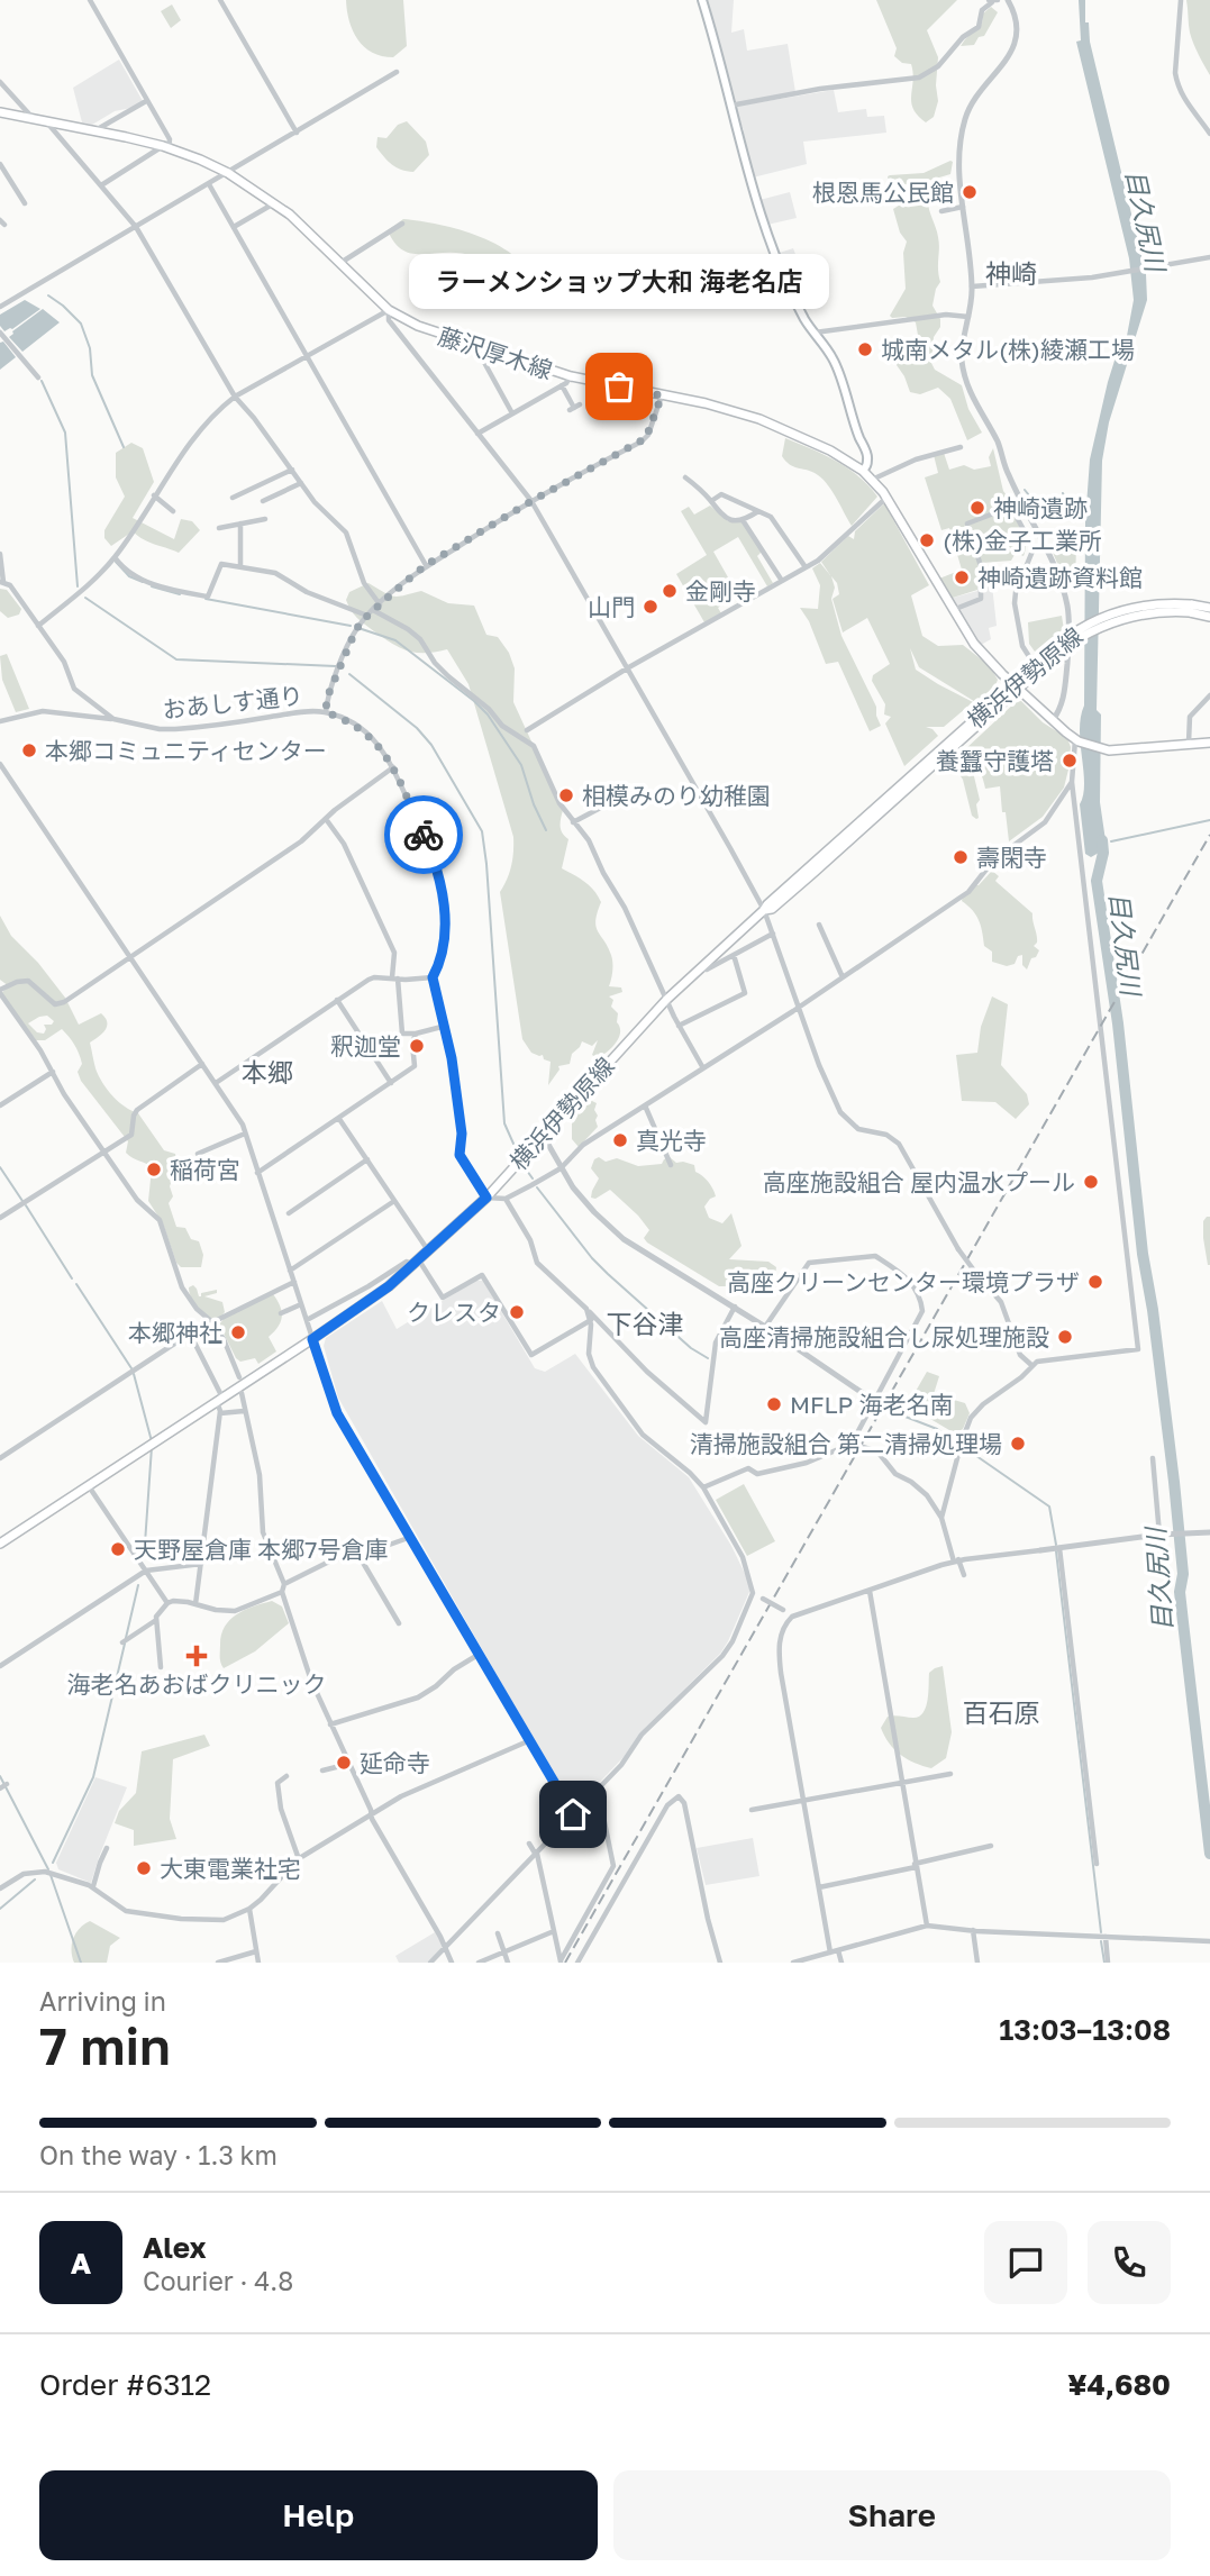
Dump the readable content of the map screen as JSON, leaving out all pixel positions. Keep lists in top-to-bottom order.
{
  "streets": {
    "main road": ["藤沢厚木線", "横浜伊勢原線"],
    "street": ["おあしす通り"]
  },
  "crossings": [
    ["藤沢厚木線", "横浜伊勢原線"]
  ],
  "districts": [
    "神崎",
    "本郷",
    "下谷津",
    "百石原"
  ],
  "water": ["目久尻川"],
  "places": {
    "other": [
      "根恩馬公民館",
      "城南メタル(株)綾瀬工場",
      "ラーメンショップ大和 海老名店",
      "神崎遺跡",
      "(株)金子工業所",
      "神崎遺跡資料館",
      "金剛寺",
      "山門",
      "本郷コミュニティセンター",
      "養蠶守護塔",
      "相模みのり幼稚園",
      "壽閑寺",
      "釈迦堂",
      "真光寺",
      "稲荷宮",
      "高座施設組合 屋内温水プール",
      "高座クリーンセンター環境プラザ",
      "クレスタ",
      "本郷神社",
      "高座清掃施設組合し尿処理施設",
      "MFLP 海老名南",
      "清掃施設組合 第二清掃処理場",
      "天野屋倉庫 本郷7号倉庫",
      "延命寺",
      "大東電業社宅"
    ],
    "health": ["海老名あおばクリニック"]
  },
  "page": {
    "bubble": "ラーメンショップ大和 海老名店",
    "heading": ["7 min", "Arriving in", "13:03–13:08"],
    "panel": [
      "Alex",
      "Courier · 4.8",
      "Order #6312",
      "¥4,680"
    ],
    "bar": "On the way · 1.3 km",
    "round": "A",
    "buttons": ["Help", "Share"]
  }
}
